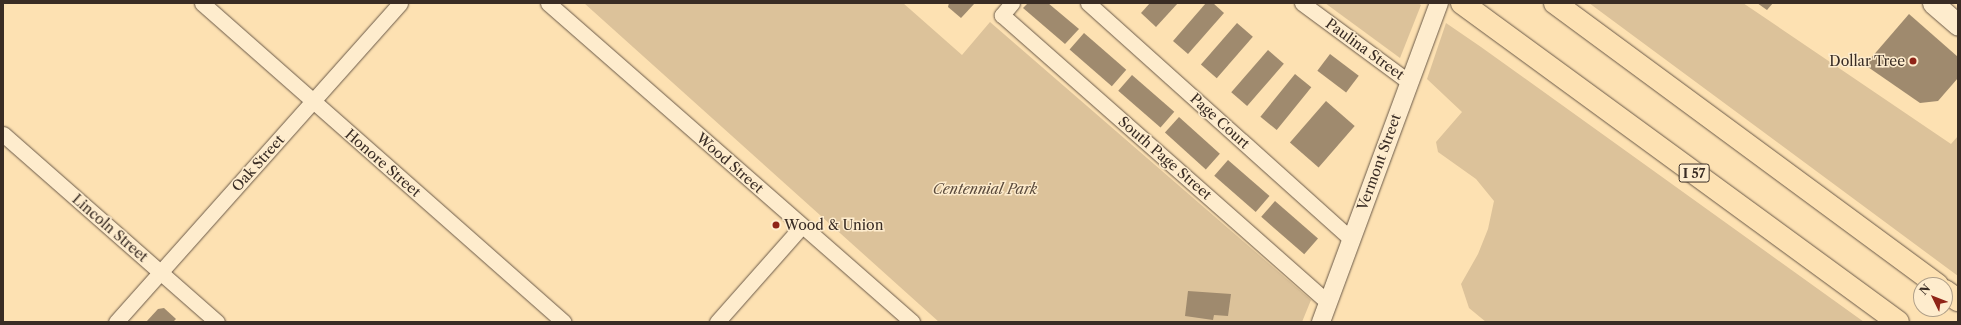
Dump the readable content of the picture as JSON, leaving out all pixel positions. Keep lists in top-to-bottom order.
{
  "streets": {
    "highway": ["I 57"],
    "street": [
      "Paulina Street",
      "Page Court",
      "South Page Street",
      "Vermont Street",
      "Oak Street",
      "Honore Street",
      "Wood Street",
      "Lincoln Street"
    ]
  },
  "crossings": [
    ["Paulina Street", "Vermont Street"],
    ["Page Court", "Vermont Street"],
    ["South Page Street", "Vermont Street"],
    ["Oak Street", "Honore Street"],
    ["Oak Street", "Lincoln Street"]
  ],
  "parks": ["Centennial Park"],
  "places": ["Dollar Tree", "Wood & Union"],
  "north": "top left"
}
